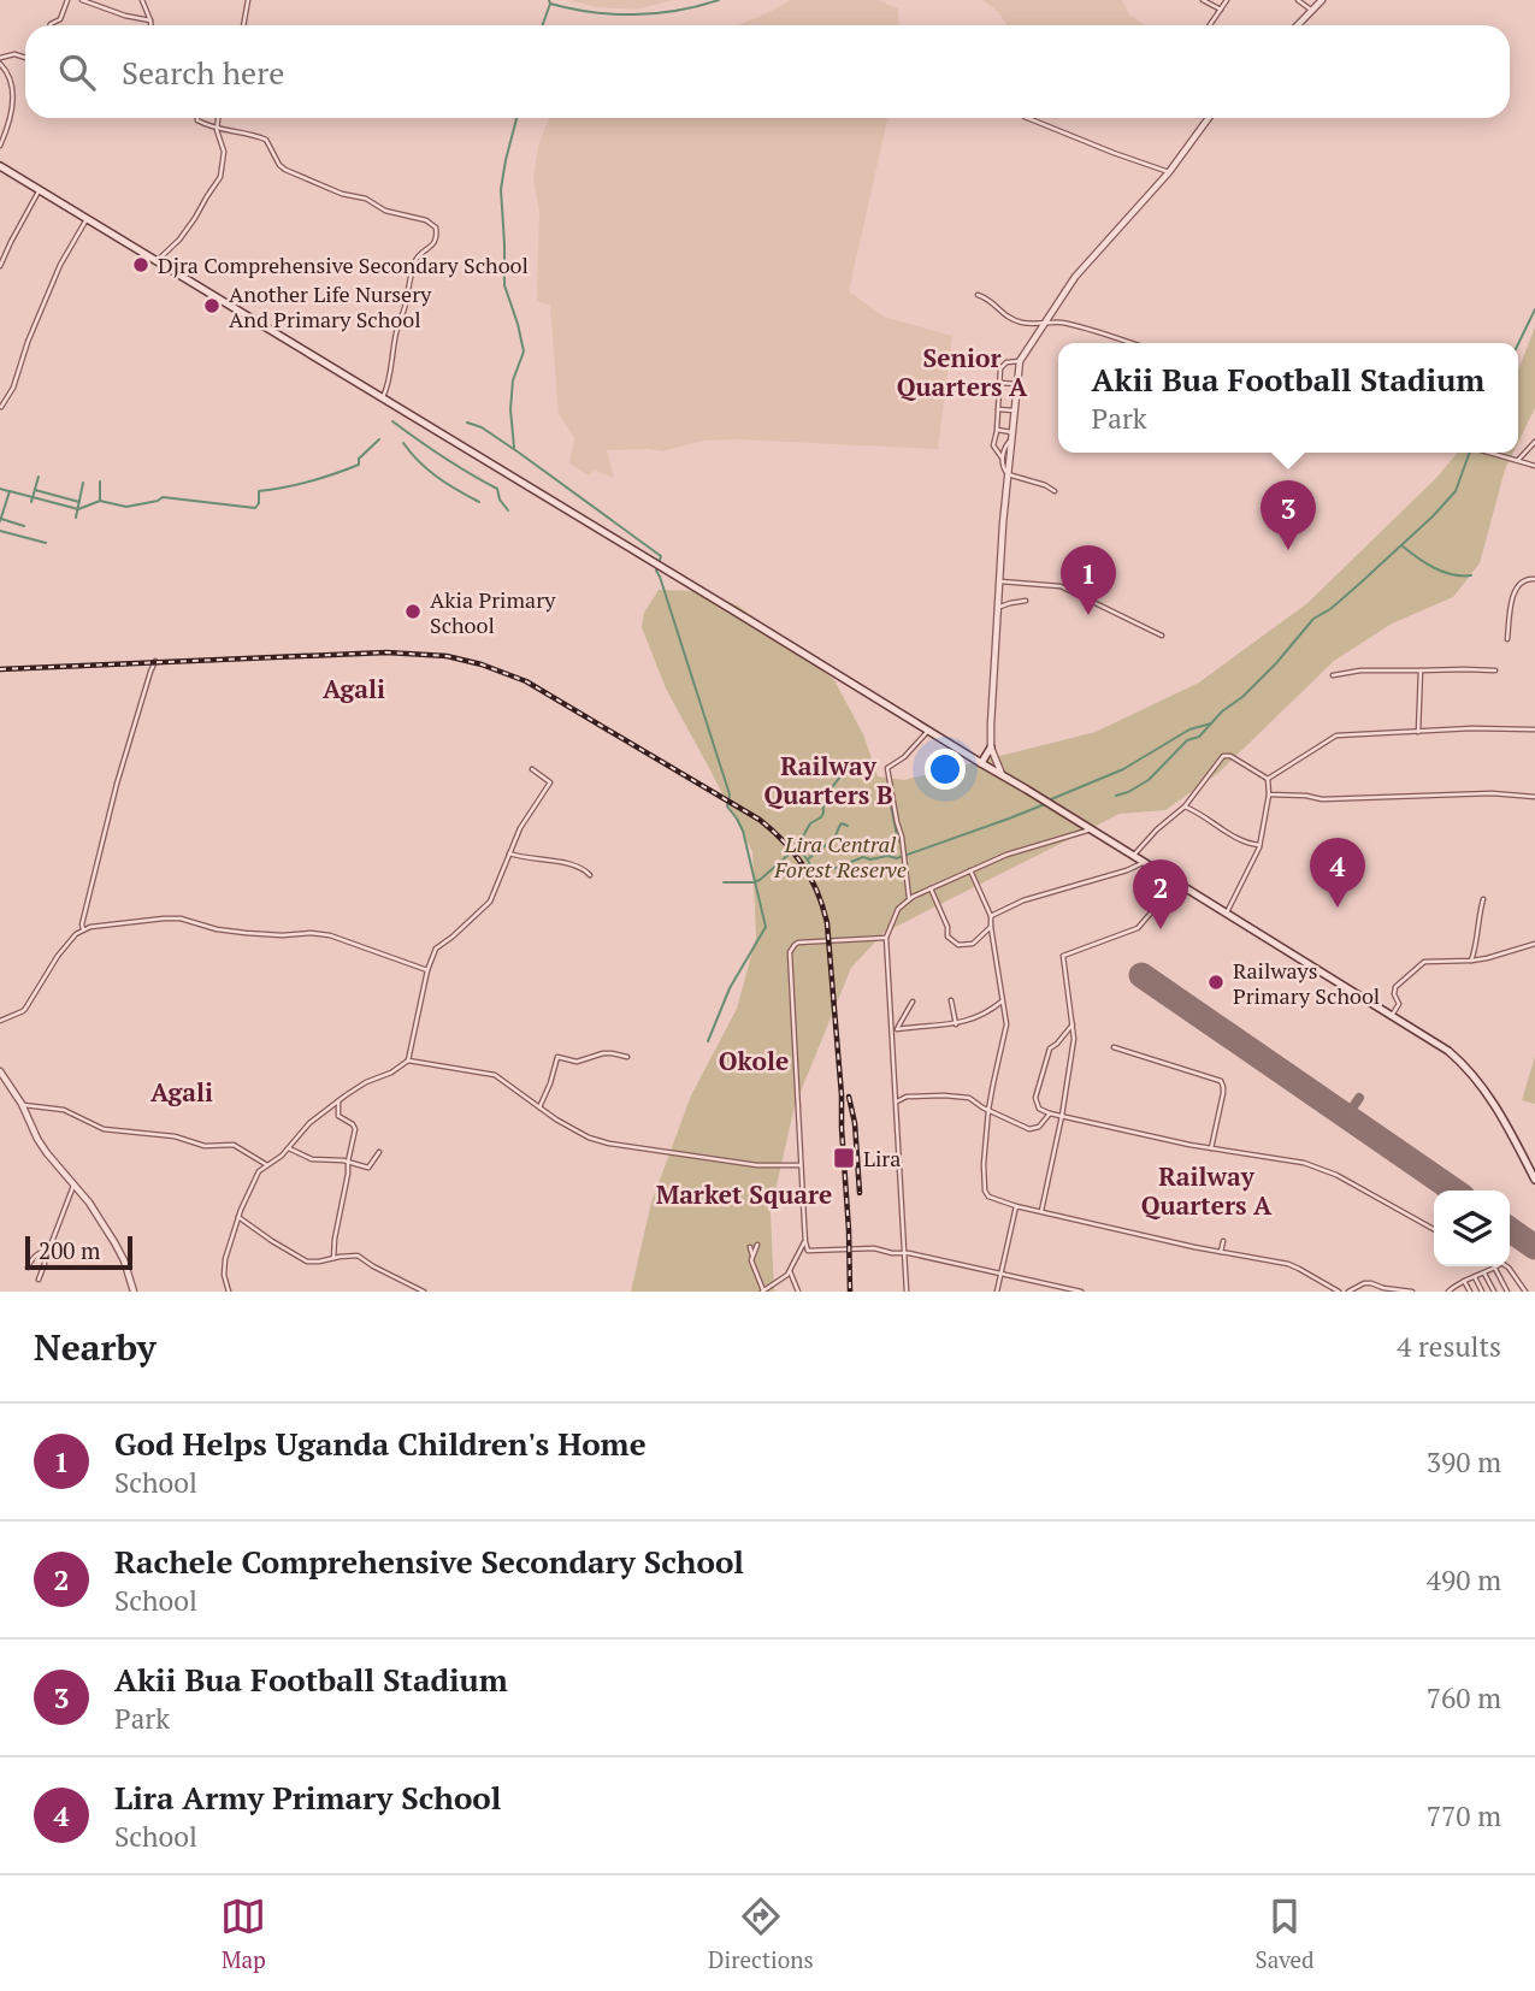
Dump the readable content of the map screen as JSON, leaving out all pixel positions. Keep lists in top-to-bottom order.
{
  "districts": [
    "Senior Quarters A",
    "Agali",
    "Railway Quarters B",
    "Okole",
    "Agali",
    "Railway Quarters A",
    "Market Square"
  ],
  "parks": ["Lira Central Forest Reserve"],
  "places": {
    "other": [
      "Djra Comprehensive Secondary School",
      "Another Life Nursery And Primary School",
      "Akia Primary School",
      "Railways Primary School"
    ],
    "transit": ["Lira"]
  },
  "scale_bar": "200 m",
  "page": {
    "search": "Search here",
    "popup": ["Akii Bua Football Stadium", "Park"],
    "pins": [
      "3",
      "1",
      "4",
      "2"
    ],
    "scale": "200 m",
    "heading": ["Nearby", "4 results"],
    "list": [
      {
        "mark": "1",
        "name": "God Helps Uganda Children's Home",
        "note": "School",
        "value": "390 m"
      },
      {
        "mark": "2",
        "name": "Rachele Comprehensive Secondary School",
        "note": "School",
        "value": "490 m"
      },
      {
        "mark": "3",
        "name": "Akii Bua Football Stadium",
        "note": "Park",
        "value": "760 m"
      },
      {
        "mark": "4",
        "name": "Lira Army Primary School",
        "note": "School",
        "value": "770 m"
      }
    ],
    "nav": ["Map", "Directions", "Saved"]
  }
}
